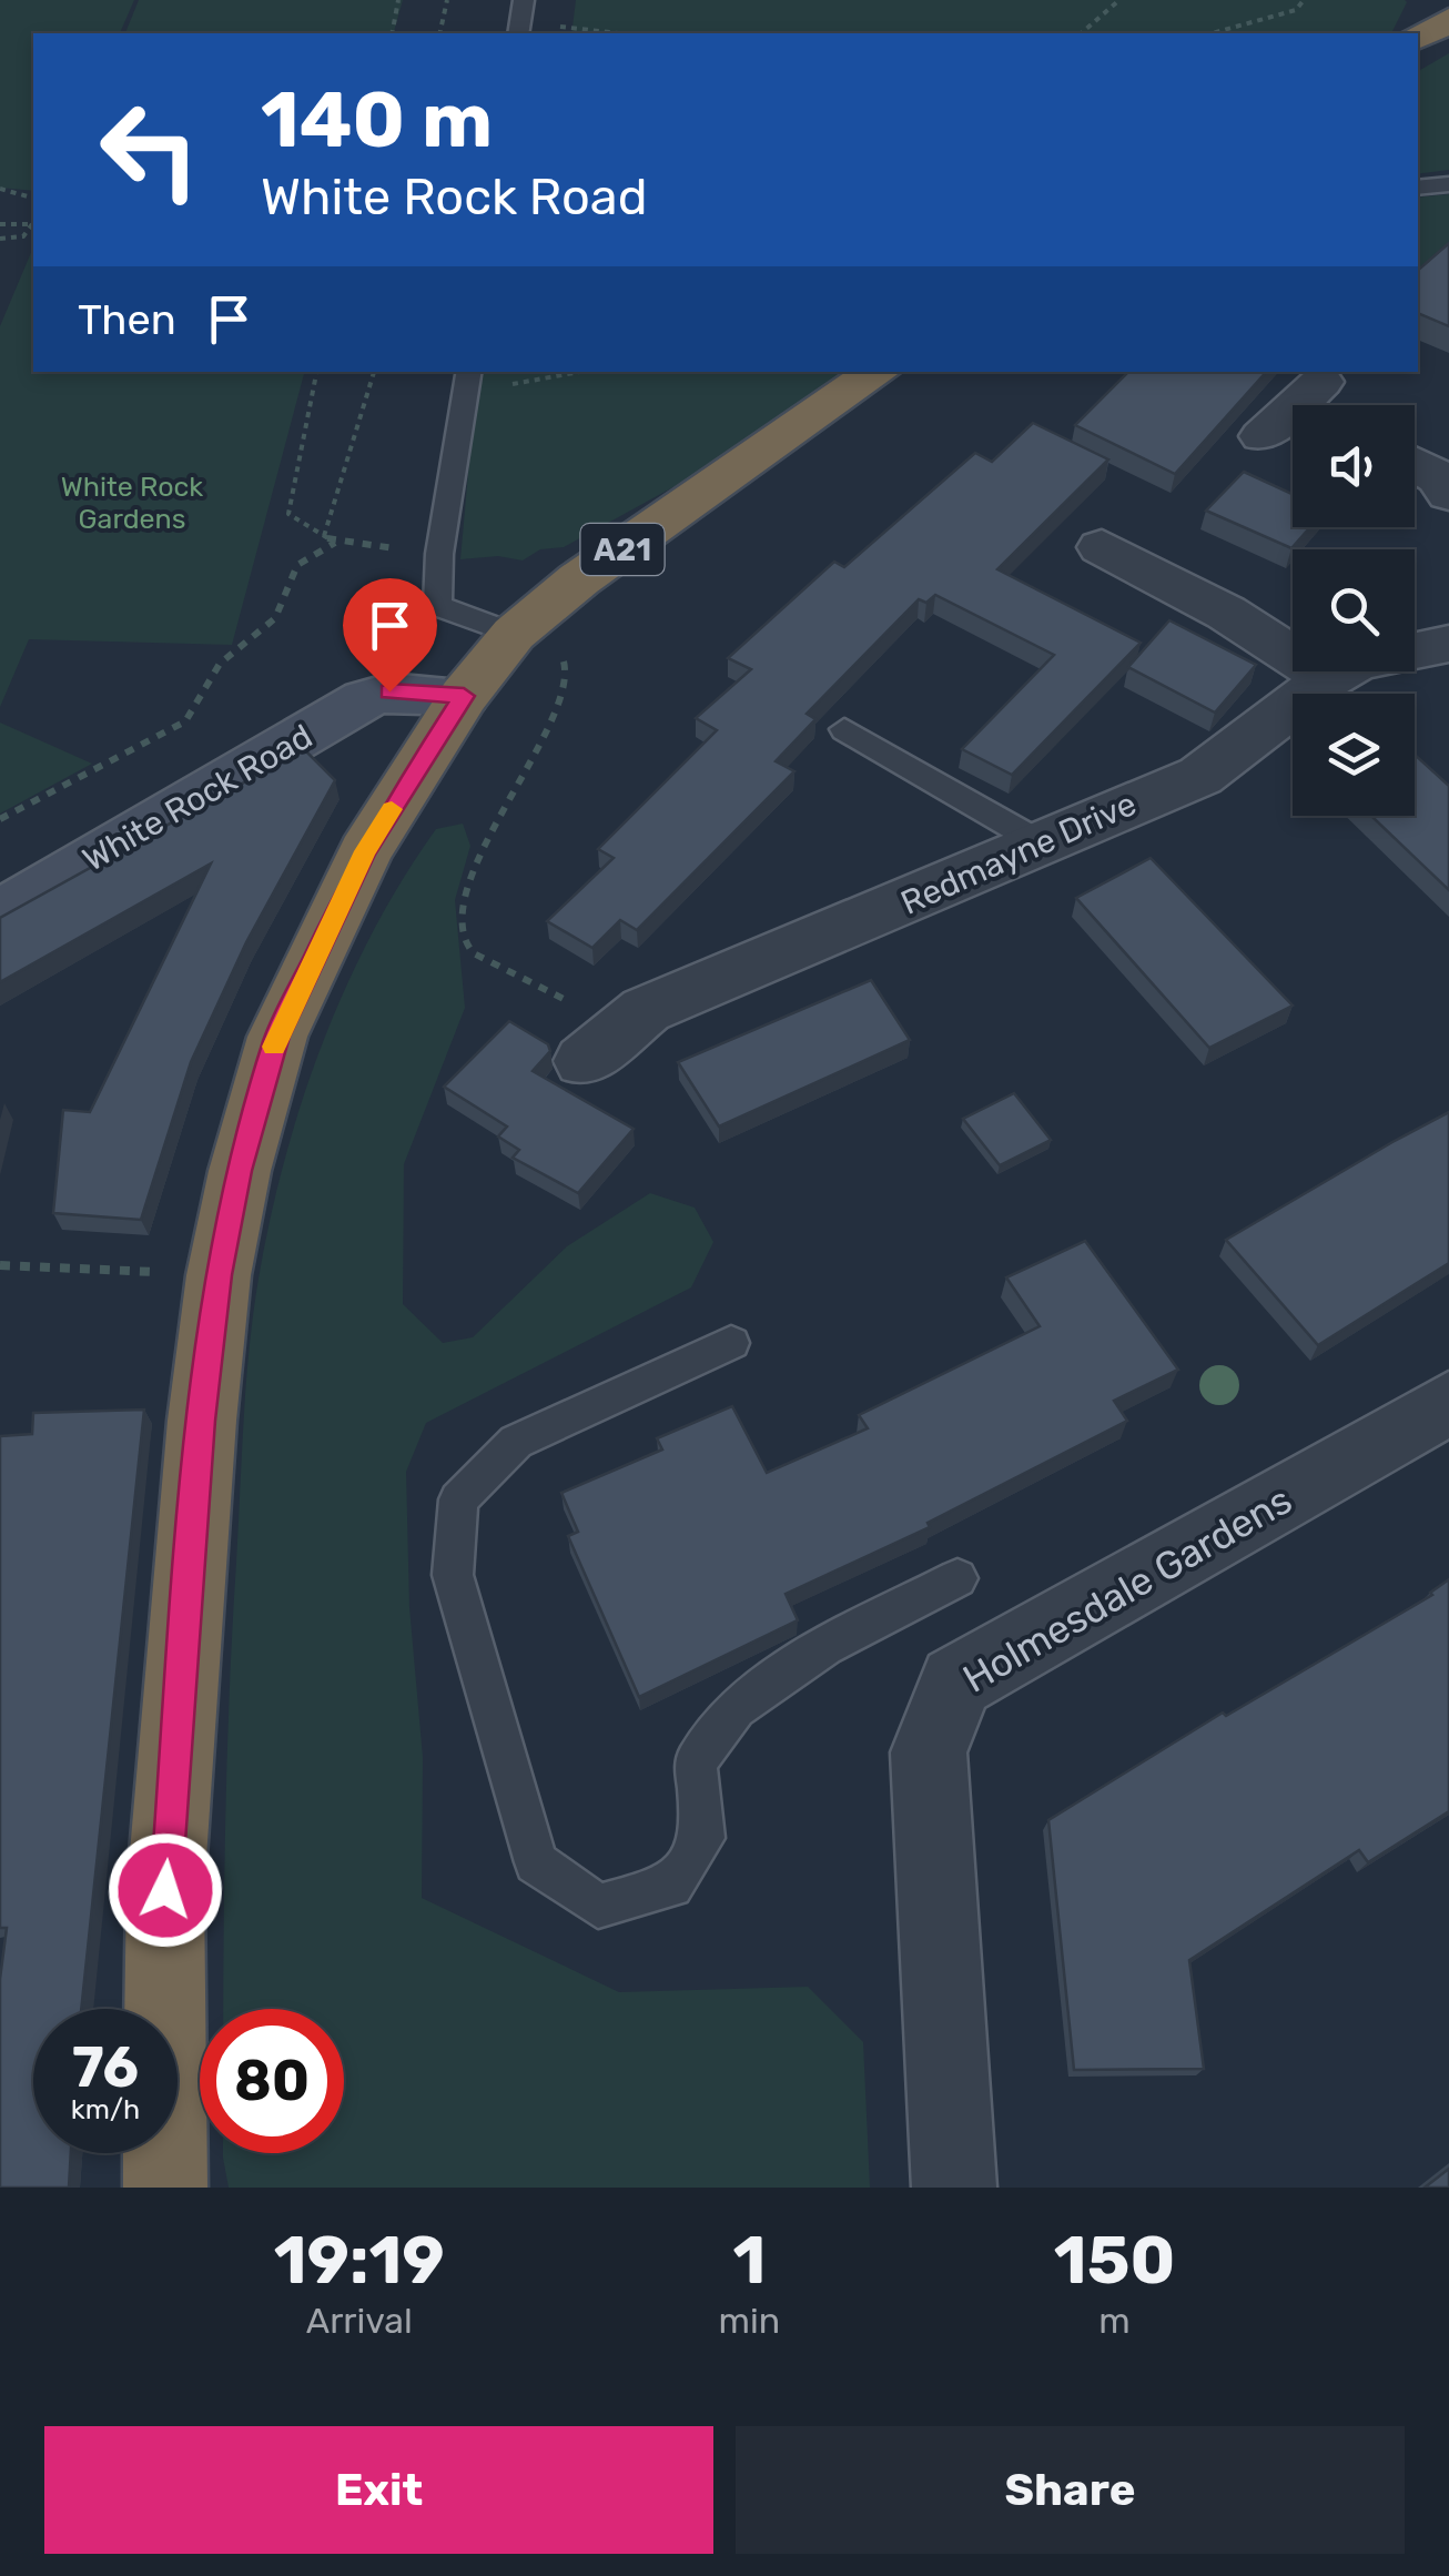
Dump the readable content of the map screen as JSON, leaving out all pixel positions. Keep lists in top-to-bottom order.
{
  "streets": {
    "highway": ["A21"],
    "street": ["White Rock Road", "Redmayne Drive", "Holmesdale Gardens"]
  },
  "crossings": [
    ["A21", "White Rock Road"]
  ],
  "parks": ["White Rock Gardens"],
  "page": {
    "turn": ["140 m", "White Rock Road"],
    "then": "Then",
    "speed": "76 km/h",
    "limit": "80",
    "eta": [
      "19:19",
      "Arrival",
      "1",
      "min",
      "150",
      "m"
    ],
    "buttons": ["Exit", "Share"]
  }
}
